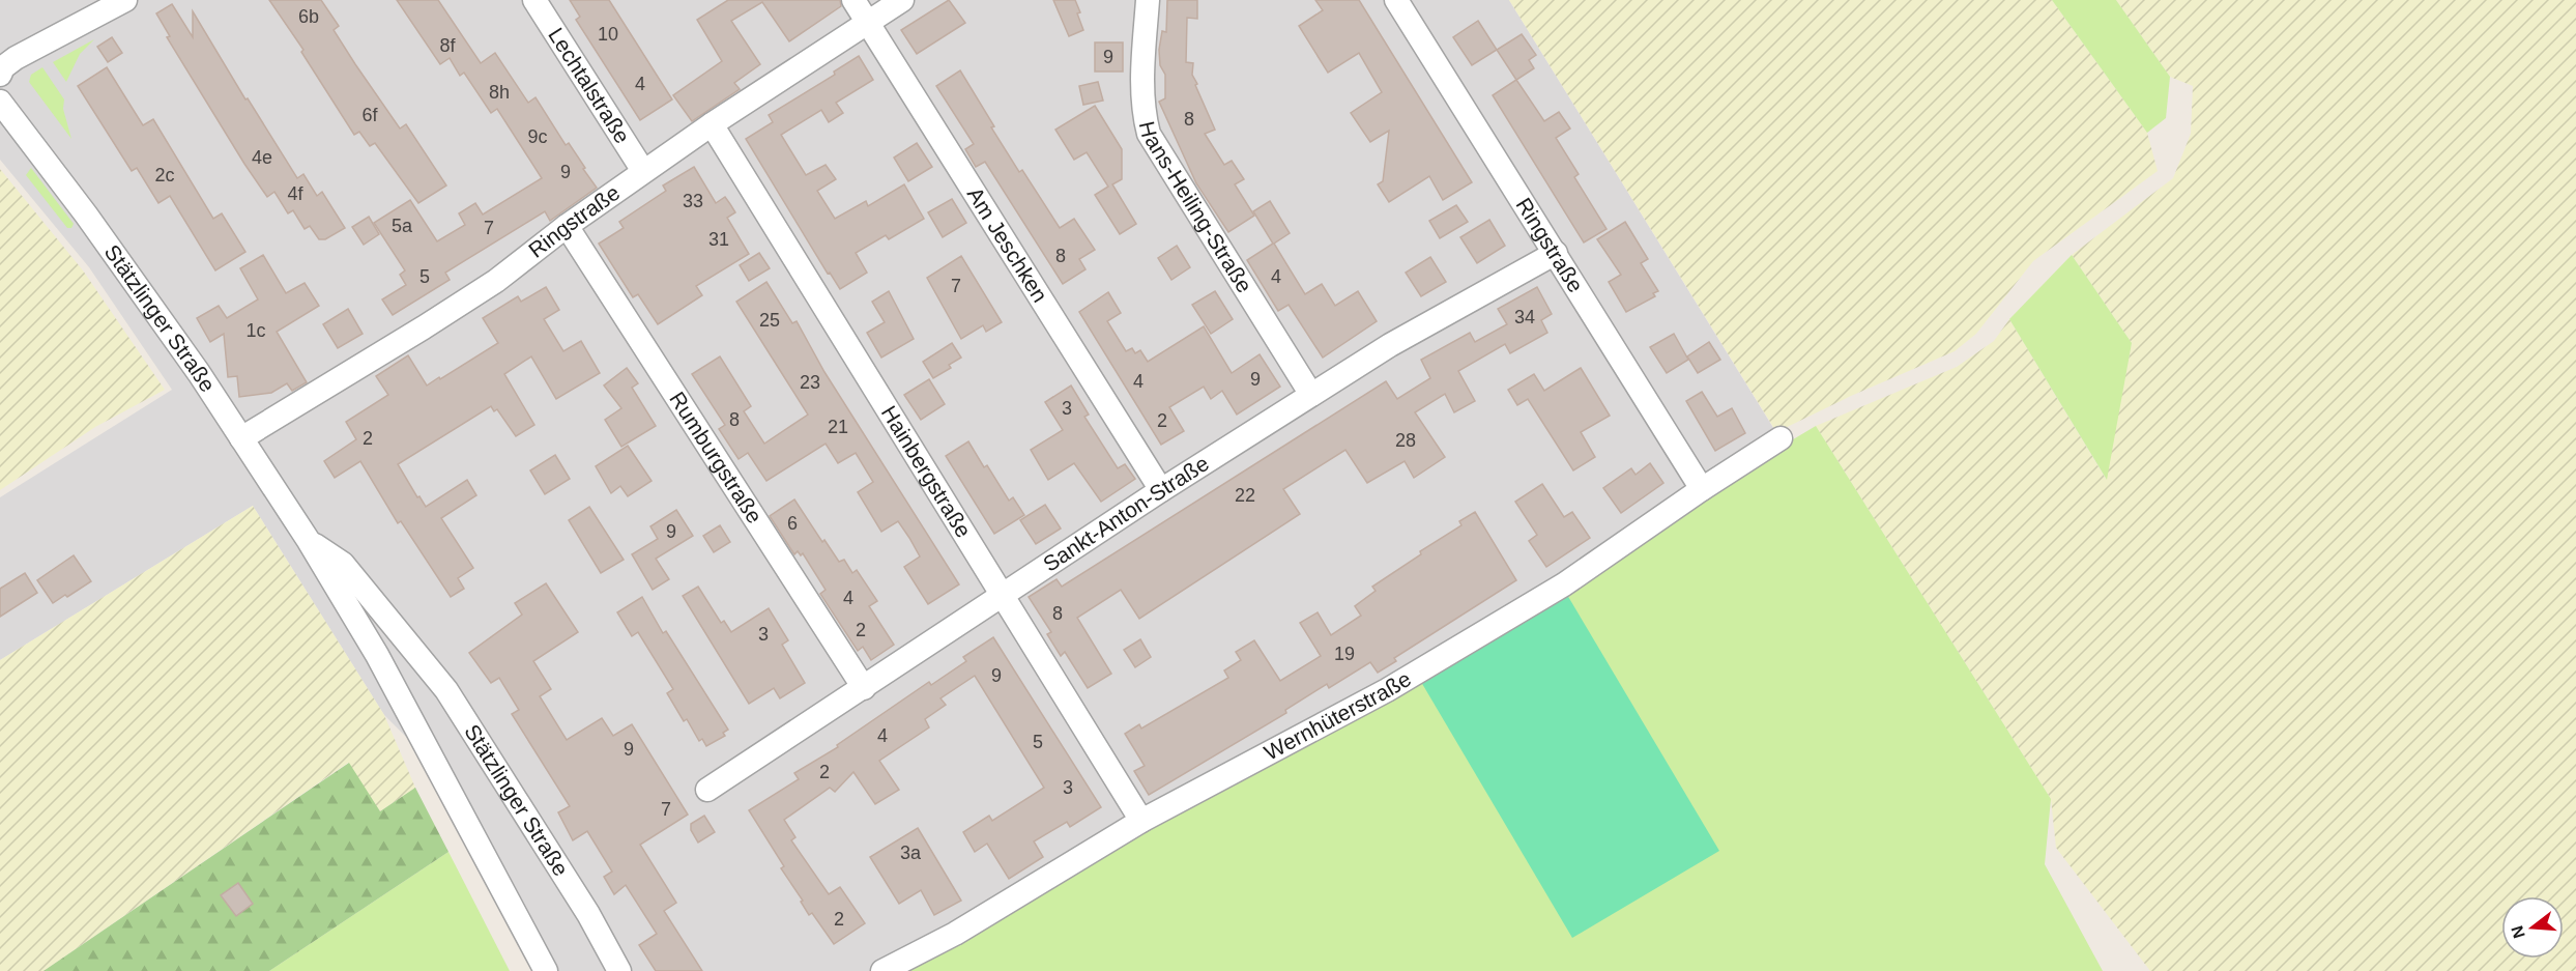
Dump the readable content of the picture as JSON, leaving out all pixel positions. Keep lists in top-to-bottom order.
{
  "streets": {
    "street": [
      "Lechtalstraße",
      "Hans-Heiling-Straße",
      "Ringstraße",
      "Am Jeschken",
      "Stätzlinger Straße",
      "Rumburgstraße",
      "Hainbergstraße",
      "Sankt-Anton-Straße",
      "Wernhüterstraße"
    ]
  },
  "crossings": [
    ["Lechtalstraße", "Ringstraße"],
    ["Hans-Heiling-Straße", "Sankt-Anton-Straße"],
    ["Ringstraße", "Am Jeschken"],
    ["Ringstraße", "Stätzlinger Straße"],
    ["Ringstraße", "Rumburgstraße"],
    ["Ringstraße", "Hainbergstraße"],
    ["Ringstraße", "Sankt-Anton-Straße"],
    ["Ringstraße", "Wernhüterstraße"],
    ["Am Jeschken", "Sankt-Anton-Straße"],
    ["Rumburgstraße", "Sankt-Anton-Straße"],
    ["Hainbergstraße", "Sankt-Anton-Straße"],
    ["Hainbergstraße", "Wernhüterstraße"]
  ],
  "house_numbers": [
    "6b",
    "10",
    "8f",
    "9",
    "4",
    "8h",
    "6f",
    "8",
    "9c",
    "4e",
    "9",
    "2c",
    "4f",
    "33",
    "5a",
    "7",
    "31",
    "8",
    "5",
    "4",
    "7",
    "34",
    "25",
    "1c",
    "9",
    "4",
    "23",
    "3",
    "8",
    "2",
    "21",
    "2",
    "28",
    "22",
    "6",
    "9",
    "4",
    "8",
    "2",
    "3",
    "19",
    "9",
    "4",
    "5",
    "9",
    "2",
    "3",
    "7",
    "3a",
    "2"
  ],
  "north": "left"
}
